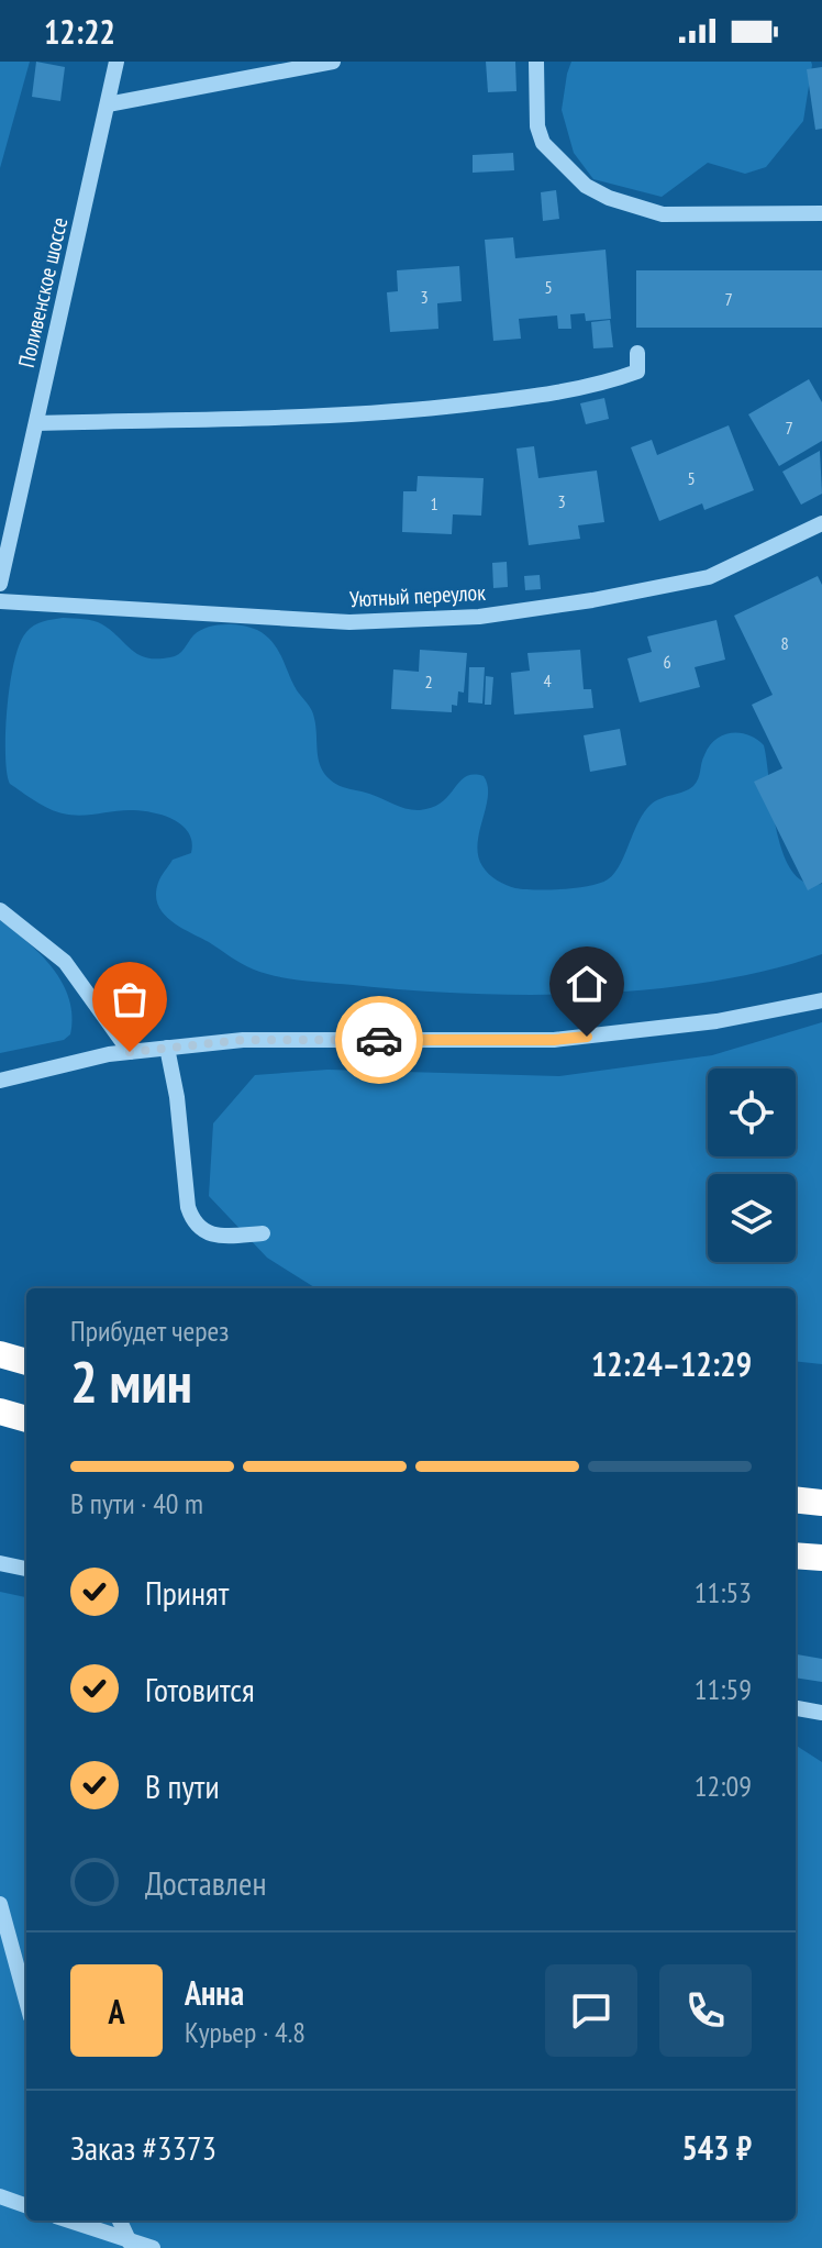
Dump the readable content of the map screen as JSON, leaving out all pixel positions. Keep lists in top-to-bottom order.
{
  "streets": {
    "street": ["Поливенское шоссе", "Уютный переулок"]
  },
  "house_numbers": [
    "5",
    "3",
    "7",
    "7",
    "5",
    "3",
    "1",
    "8",
    "6",
    "4",
    "2"
  ],
  "page": {
    "status": "12:22",
    "heading": ["2 мин", "Прибудет через", "12:24–12:29"],
    "panel": [
      "Анна",
      "Курьер · 4.8",
      "Заказ #3373",
      "543 ₽"
    ],
    "bar": "В пути · 40 m",
    "list": [
      ["Принят", "11:53"],
      ["Готовится", "11:59"],
      ["В пути", "12:09"],
      "Доставлен"
    ],
    "round": "А"
  }
}
